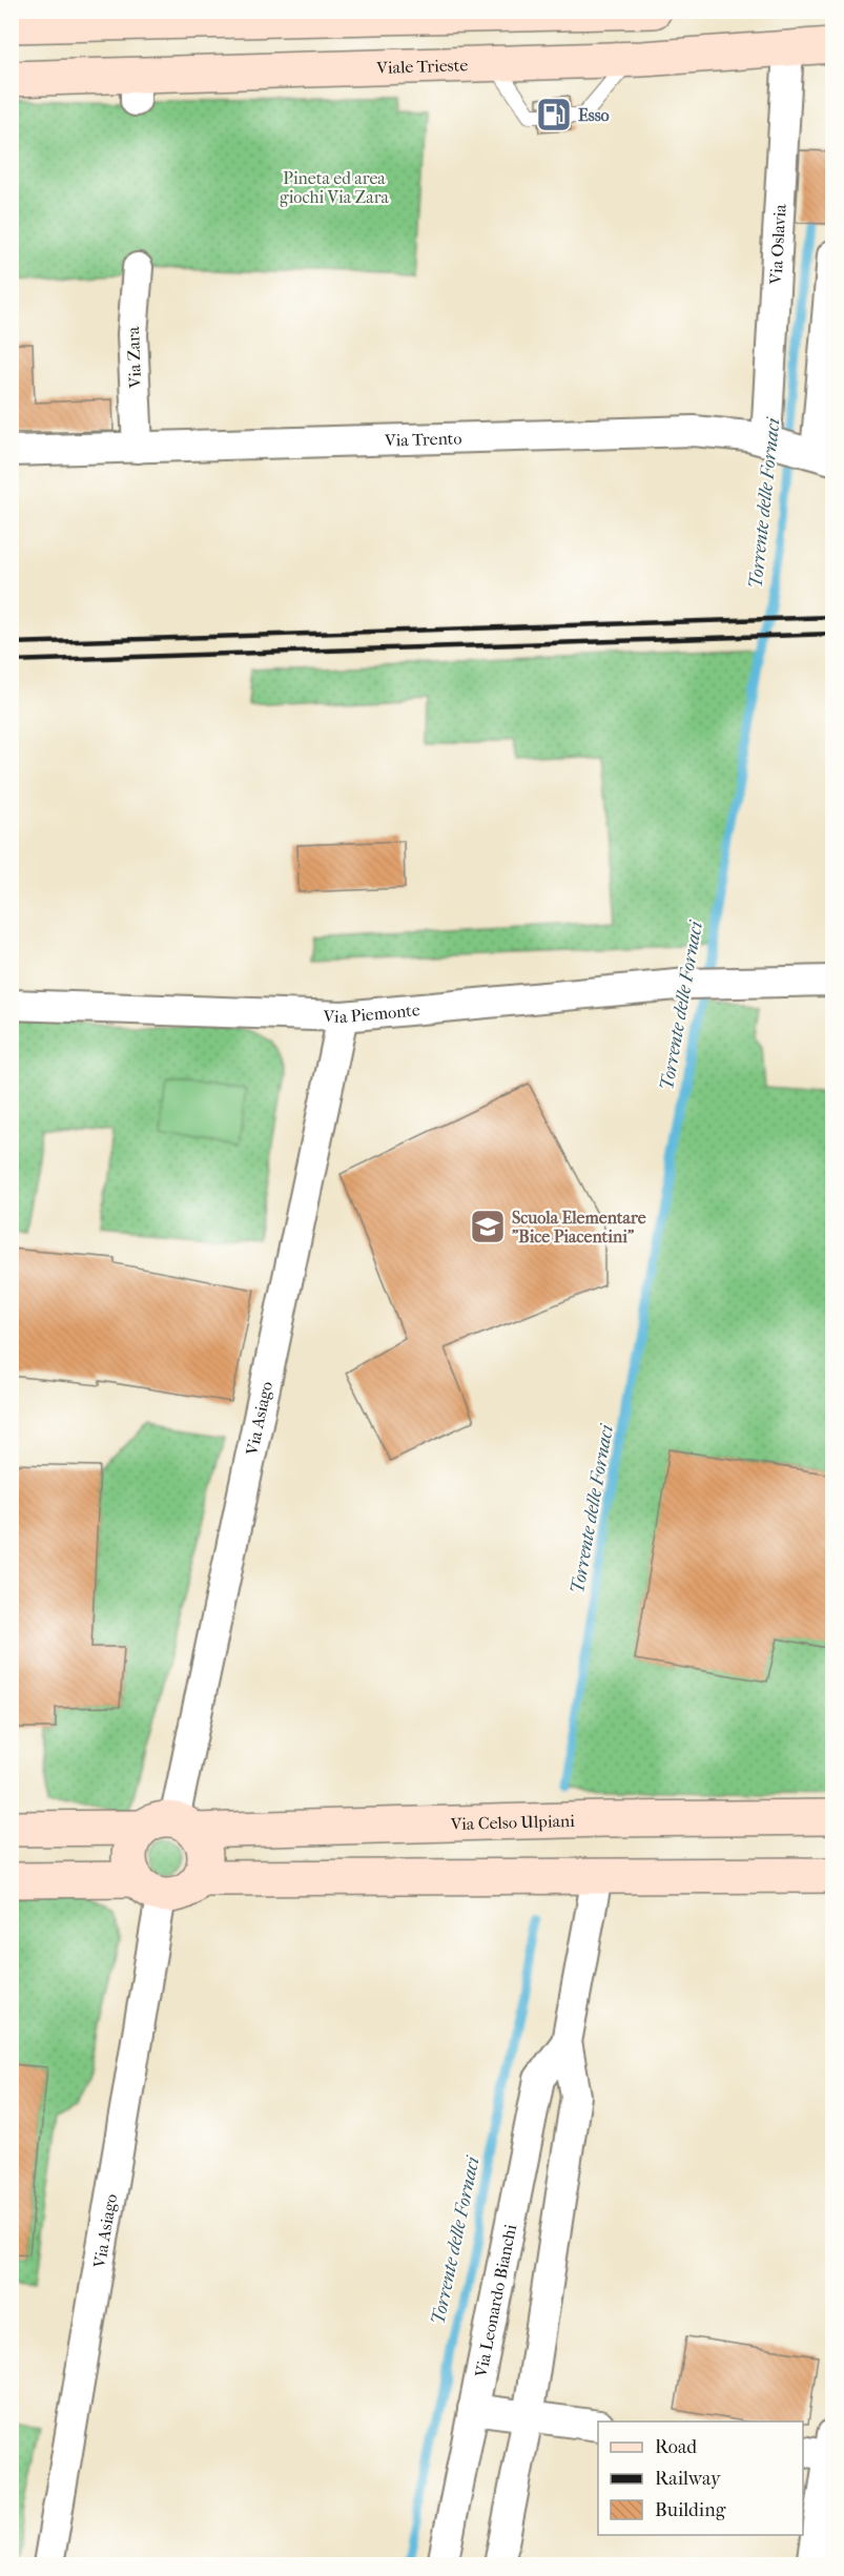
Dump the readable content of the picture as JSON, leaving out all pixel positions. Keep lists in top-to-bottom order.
{
  "streets": {
    "street": [
      "Viale Trieste",
      "Via Oslavia",
      "Via Zara",
      "Via Trento",
      "Via Piemonte",
      "Via Asiago",
      "Via Celso Ulpiani",
      "Via Leonardo Bianchi"
    ]
  },
  "crossings": [
    ["Viale Trieste", "Via Oslavia"],
    ["Via Oslavia", "Via Trento"],
    ["Via Zara", "Via Trento"],
    ["Via Piemonte", "Via Asiago"],
    ["Via Asiago", "Via Celso Ulpiani"]
  ],
  "water": ["Torrente delle Fornaci"],
  "parks": ["Pineta ed area giochi Via Zara"],
  "places": {
    "fuel station": ["Esso"],
    "school or university": ["Scuola Elementare \"Bice Piacentini\""]
  },
  "legend": ["Road", "Railway", "Building"]
}
